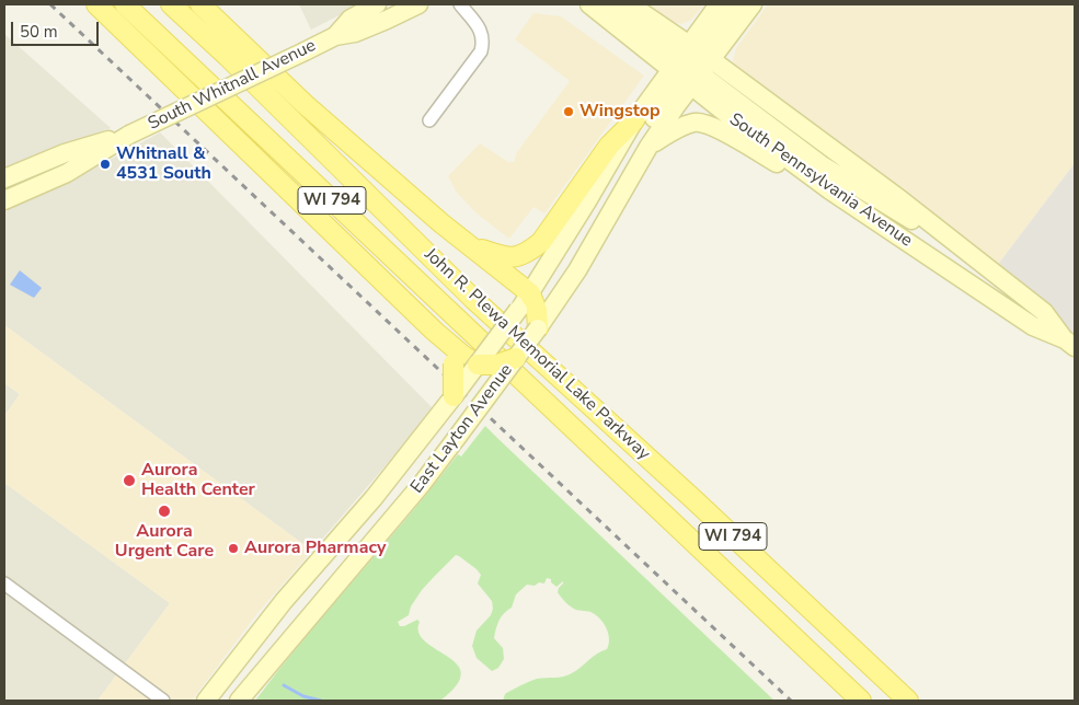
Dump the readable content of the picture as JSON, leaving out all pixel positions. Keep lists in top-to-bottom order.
{
  "streets": {
    "main road": [
      "South Whitnall Avenue",
      "South Pennsylvania Avenue",
      "WI 794",
      "John R. Plewa Memorial Lake Parkway",
      "East Layton Avenue"
    ]
  },
  "crossings": [
    ["South Pennsylvania Avenue", "East Layton Avenue"]
  ],
  "places": [
    "Wingstop",
    "Whitnall & 4531 South",
    "Aurora Health Center",
    "Aurora Urgent Care",
    "Aurora Pharmacy"
  ],
  "scale_bar": "50 m"
}
